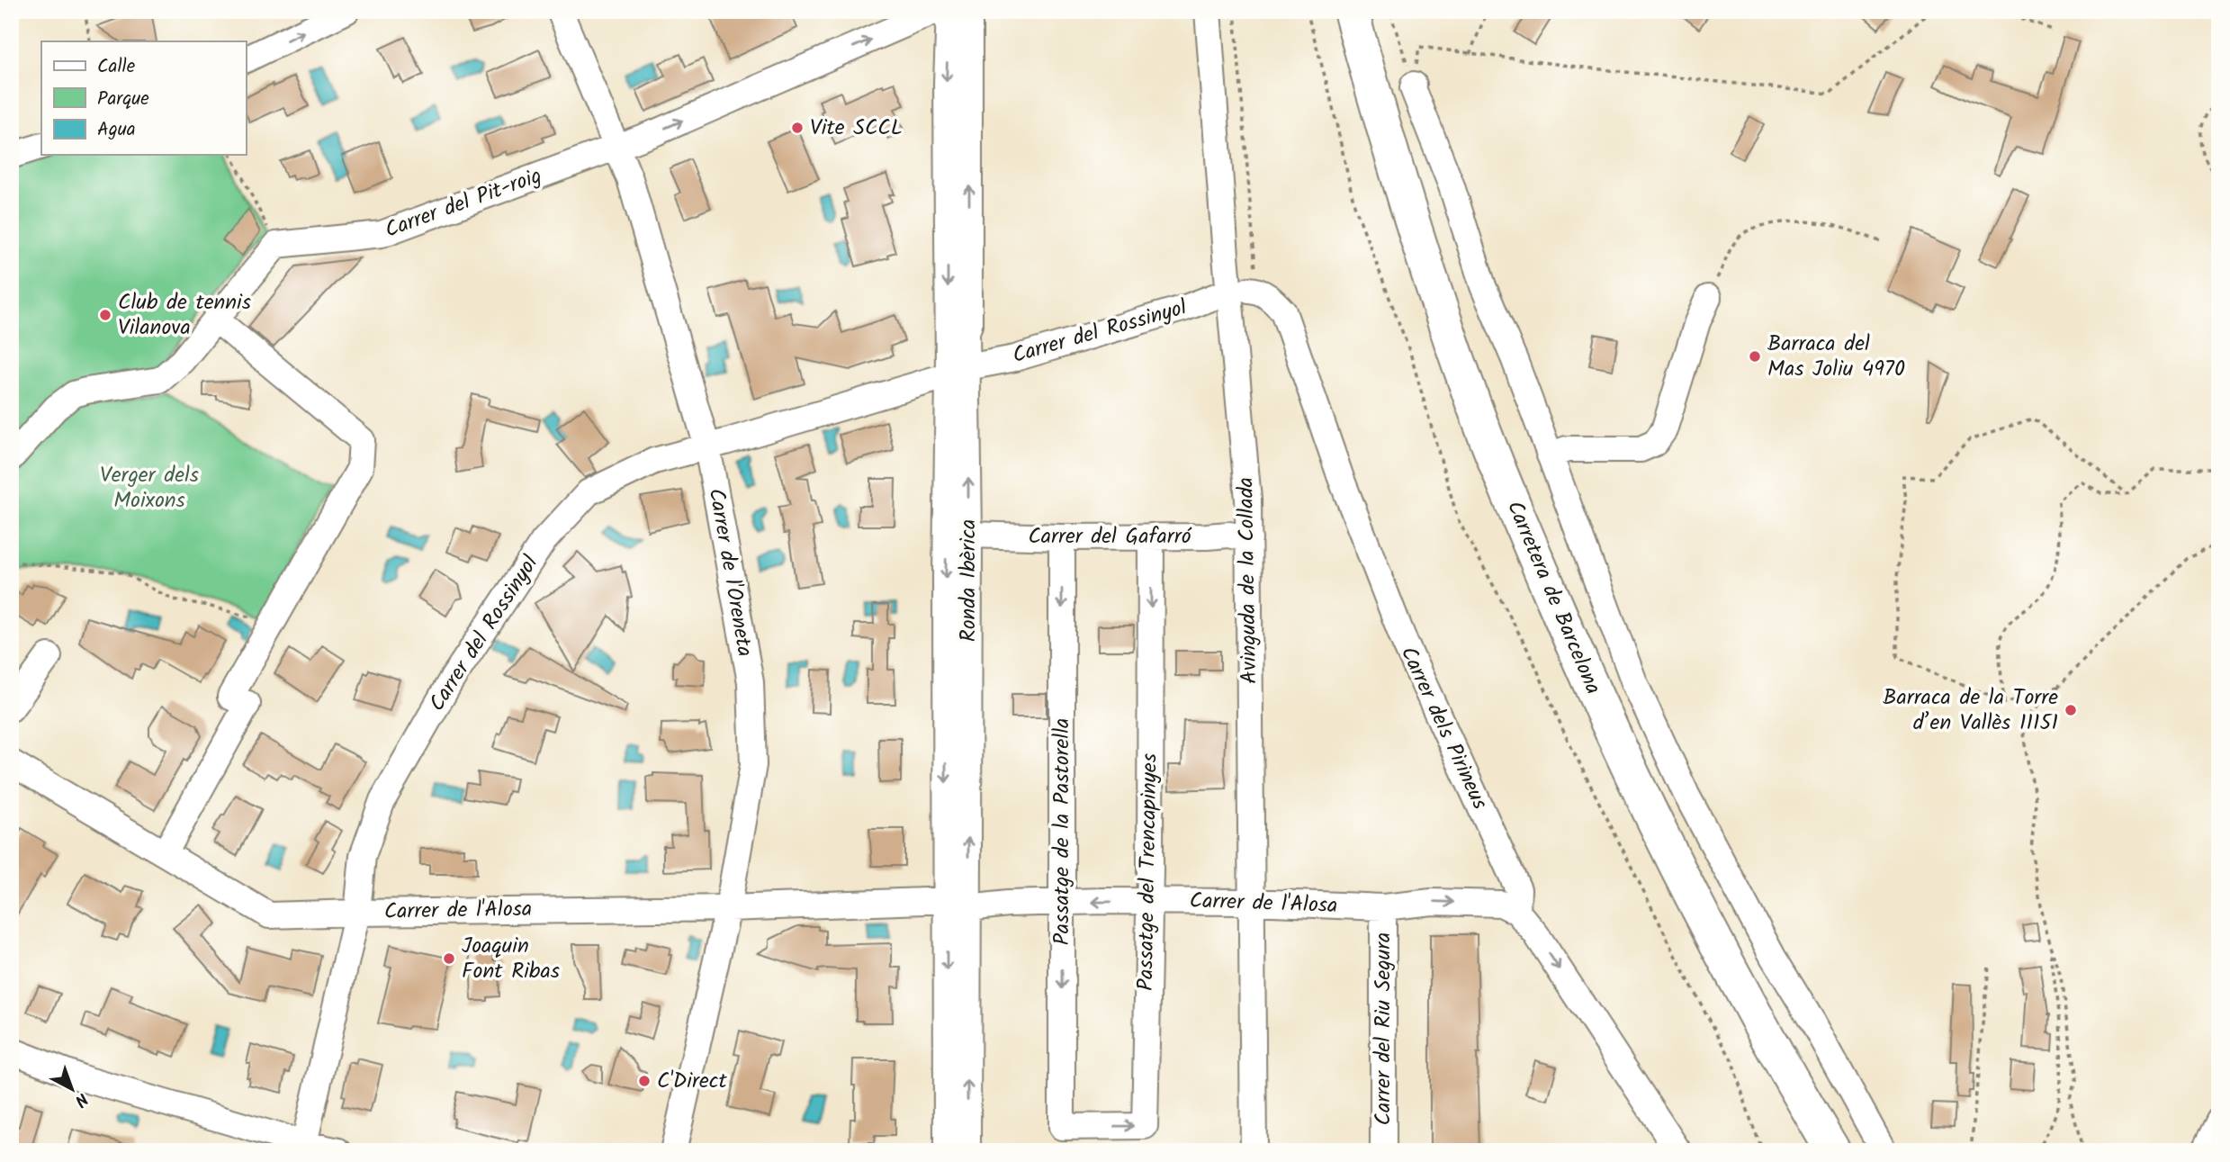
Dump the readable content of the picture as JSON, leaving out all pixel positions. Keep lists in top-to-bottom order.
{
  "streets": {
    "highway": ["Carretera de Barcelona"],
    "street": [
      "Carrer del Pit-roig",
      "Carrer del Rossinyol",
      "Carrer del Gafarró",
      "Carrer de l'Oreneta",
      "Ronda Ibèrica",
      "Avinguda de la Collada",
      "Carrer dels Pirineus",
      "Passatge de la Pastorella",
      "Passatge del Trencapinyes",
      "Carrer de l'Alosa",
      "Carrer del Riu Segura"
    ]
  },
  "crossings": [
    ["Carrer del Pit-roig", "Carrer de l'Oreneta"],
    ["Carrer del Rossinyol", "Carrer de l'Oreneta"],
    ["Carrer del Rossinyol", "Ronda Ibèrica"],
    ["Carrer del Rossinyol", "Avinguda de la Collada"],
    ["Carrer del Rossinyol", "Carrer dels Pirineus"],
    ["Carrer del Rossinyol", "Carrer de l'Alosa"],
    ["Carrer del Gafarró", "Ronda Ibèrica"],
    ["Carrer del Gafarró", "Avinguda de la Collada"],
    ["Carrer del Gafarró", "Passatge de la Pastorella"],
    ["Carrer del Gafarró", "Passatge del Trencapinyes"],
    ["Carrer de l'Oreneta", "Carrer de l'Alosa"],
    ["Ronda Ibèrica", "Carrer de l'Alosa"],
    ["Avinguda de la Collada", "Carrer dels Pirineus"],
    ["Avinguda de la Collada", "Carrer de l'Alosa"],
    ["Carrer dels Pirineus", "Carrer de l'Alosa"],
    ["Passatge de la Pastorella", "Passatge del Trencapinyes"],
    ["Passatge de la Pastorella", "Carrer de l'Alosa"],
    ["Passatge del Trencapinyes", "Carrer de l'Alosa"],
    ["Carrer de l'Alosa", "Carrer del Riu Segura"]
  ],
  "one_way": ["Carrer del Pit-roig", "Passatge de la Pastorella"],
  "parks": ["Verger dels Moixons"],
  "places": [
    "Vite SCCL",
    "Club de tennis Vilanova",
    "Barraca del Mas Joliu 4970",
    "Barraca de la Torre d’en Vallès 11151",
    "Joaquin Font Ribas",
    "C'Direct"
  ],
  "legend": ["Calle", "Parque", "Agua"],
  "north": "bottom right"
}
